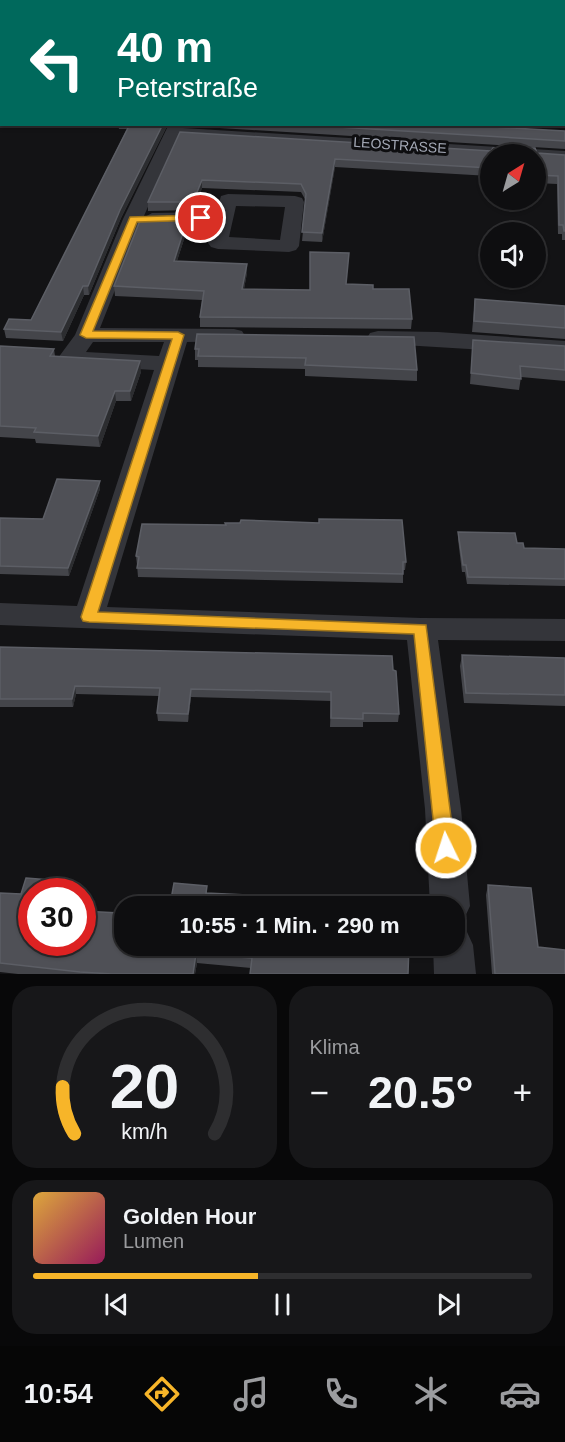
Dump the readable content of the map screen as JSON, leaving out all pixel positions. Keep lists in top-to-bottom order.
{
  "streets": {
    "street": ["LEOSTRASSE"]
  },
  "north": "top right",
  "page": {
    "turn": ["40 m", "Peterstraße"],
    "limit": "30",
    "trip": "10:55 · 1 Min. · 290 m",
    "tile": "Klima",
    "heat": ["−", "20.5°", "+"],
    "song": ["Golden Hour", "Lumen"],
    "tabs": "10:54",
    "gauge": ["20", "km/h"]
  }
}
